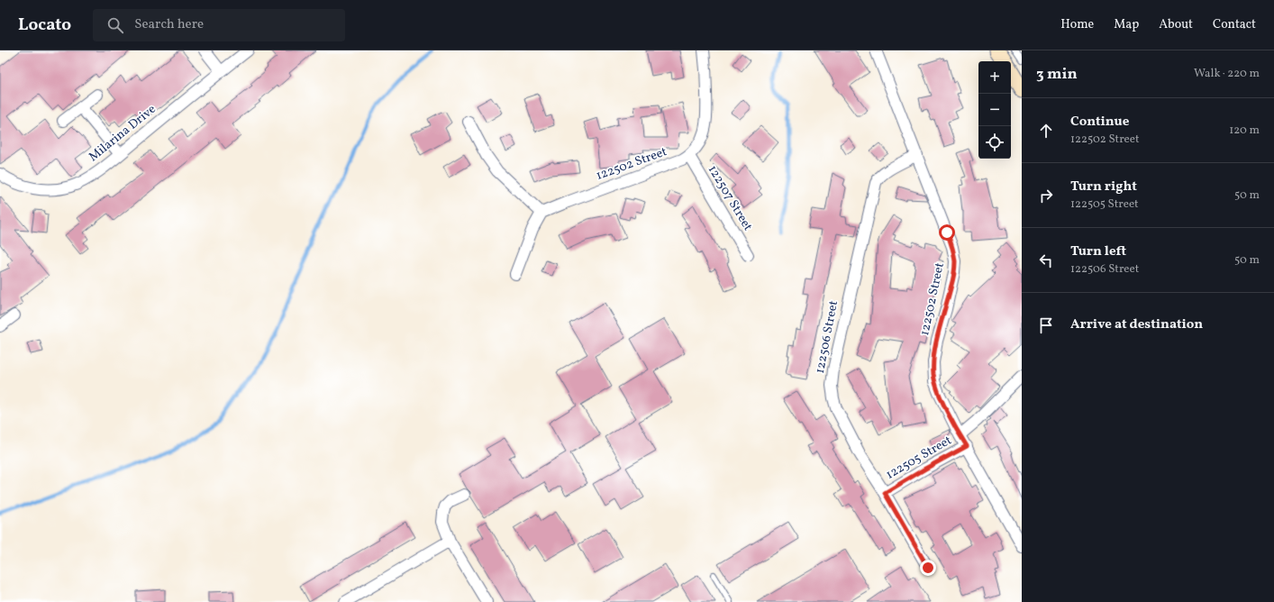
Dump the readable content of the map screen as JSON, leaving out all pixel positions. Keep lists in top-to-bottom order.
{
  "streets": {
    "street": [
      "Milarina Drive",
      "122502 Street",
      "122507 Street",
      "122506 Street",
      "122505 Street"
    ]
  },
  "crossings": [
    ["122502 Street", "122507 Street"],
    ["122502 Street", "122506 Street"],
    ["122502 Street", "122505 Street"],
    ["122506 Street", "122505 Street"]
  ],
  "page": {
    "header": "Locato",
    "search": "Search here",
    "nav": [
      "Home",
      "Map",
      "About",
      "Contact"
    ],
    "heading": ["3 min", "Walk · 220 m"],
    "map_buttons": ["+", "−"],
    "list": [
      ["Continue", "122502 Street", "120 m"],
      ["Turn right", "122505 Street", "50 m"],
      ["Turn left", "122506 Street", "50 m"],
      "Arrive at destination"
    ]
  }
}
